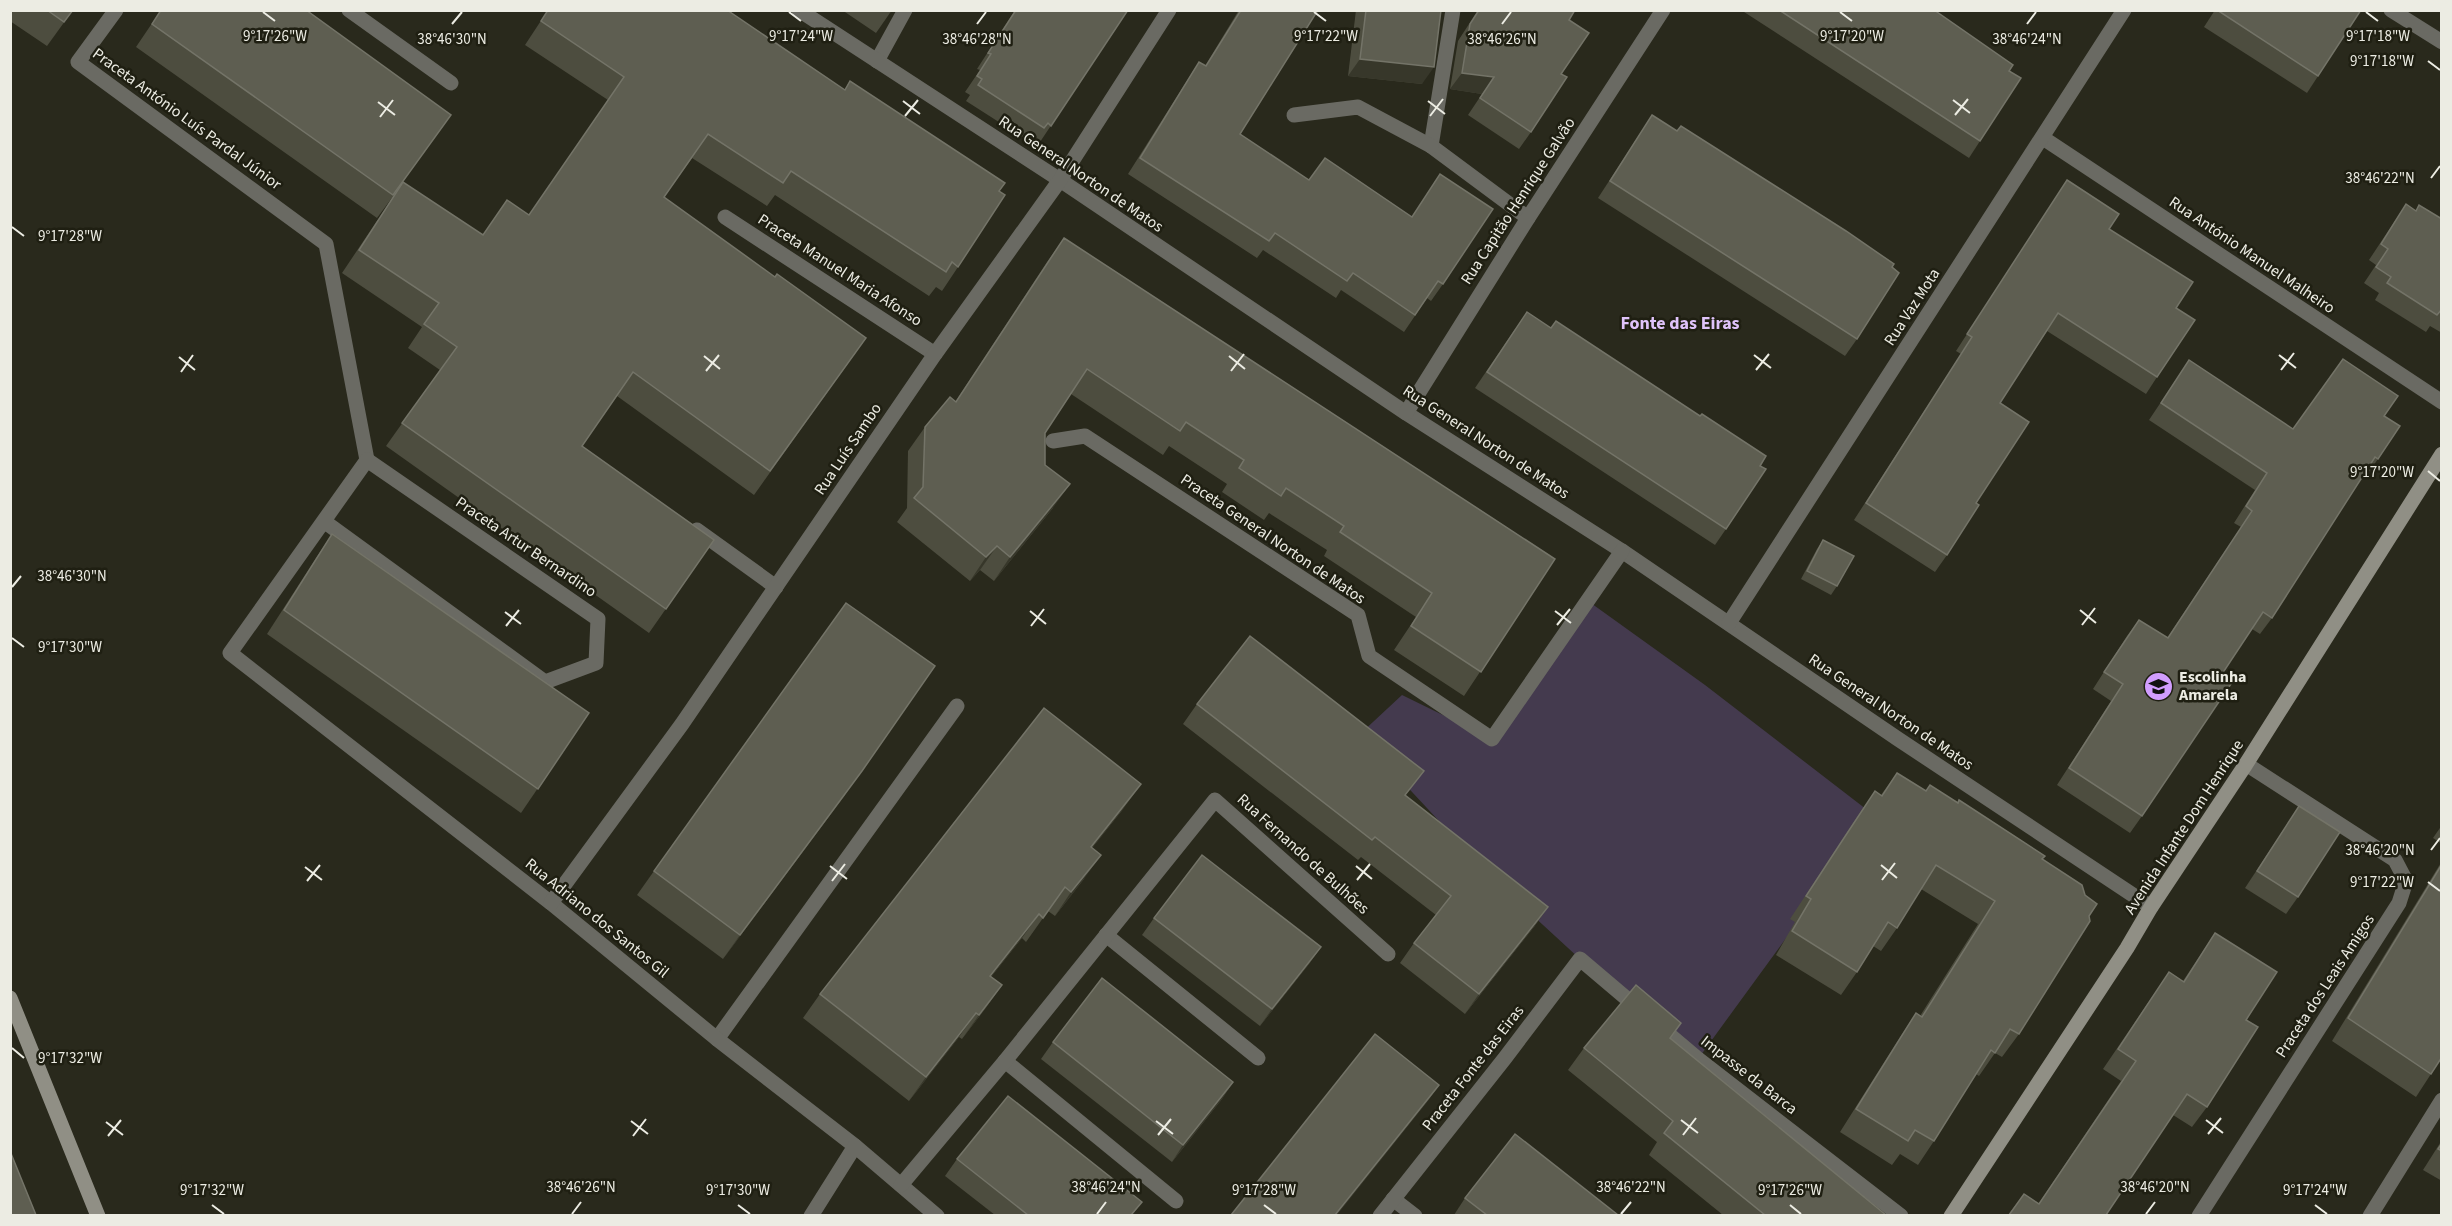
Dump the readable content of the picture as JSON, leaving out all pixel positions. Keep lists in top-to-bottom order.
{
  "streets": {
    "street": [
      "Praceta António Luís Pardal Júnior",
      "Rua General Norton de Matos",
      "Rua Capitão Henrique Galvão",
      "Rua António Manuel Malheiro",
      "Praceta Manuel Maria Afonso",
      "Rua Vaz Mota",
      "Rua Luís Sambo",
      "Praceta General Norton de Matos",
      "Praceta Artur Bernardino",
      "Avenida Infante Dom Henrique",
      "Rua Fernando de Bulhões",
      "Rua Adriano dos Santos Gil",
      "Praceta dos Leais Amigos",
      "Praceta Fonte das Eiras",
      "Impasse da Barca"
    ]
  },
  "crossings": [
    ["Praceta António Luís Pardal Júnior", "Praceta Artur Bernardino"],
    ["Rua General Norton de Matos", "Rua Capitão Henrique Galvão"],
    ["Rua General Norton de Matos", "Rua Vaz Mota"],
    ["Rua General Norton de Matos", "Rua Luís Sambo"],
    ["Rua General Norton de Matos", "Praceta General Norton de Matos"],
    ["Rua General Norton de Matos", "Avenida Infante Dom Henrique"],
    ["Rua António Manuel Malheiro", "Rua Vaz Mota"],
    ["Praceta Manuel Maria Afonso", "Rua Luís Sambo"],
    ["Rua Luís Sambo", "Rua Adriano dos Santos Gil"],
    ["Praceta Artur Bernardino", "Rua Adriano dos Santos Gil"],
    ["Avenida Infante Dom Henrique", "Praceta dos Leais Amigos"],
    ["Rua Fernando de Bulhões", "Rua Adriano dos Santos Gil"],
    ["Praceta Fonte das Eiras", "Impasse da Barca"]
  ],
  "districts": ["Fonte das Eiras"],
  "places": {
    "school or university": ["Escolinha Amarela"]
  },
  "coordinates": [
    "9°17'26\"W",
    "9°17'24\"W",
    "9°17'22\"W",
    "9°17'20\"W",
    "9°17'18\"W",
    "38°46'30\"N",
    "38°46'28\"N",
    "38°46'26\"N",
    "38°46'24\"N",
    "38°46'22\"N",
    "9°17'28\"W",
    "9°17'30\"W",
    "38°46'20\"N",
    "9°17'32\"W"
  ]
}
